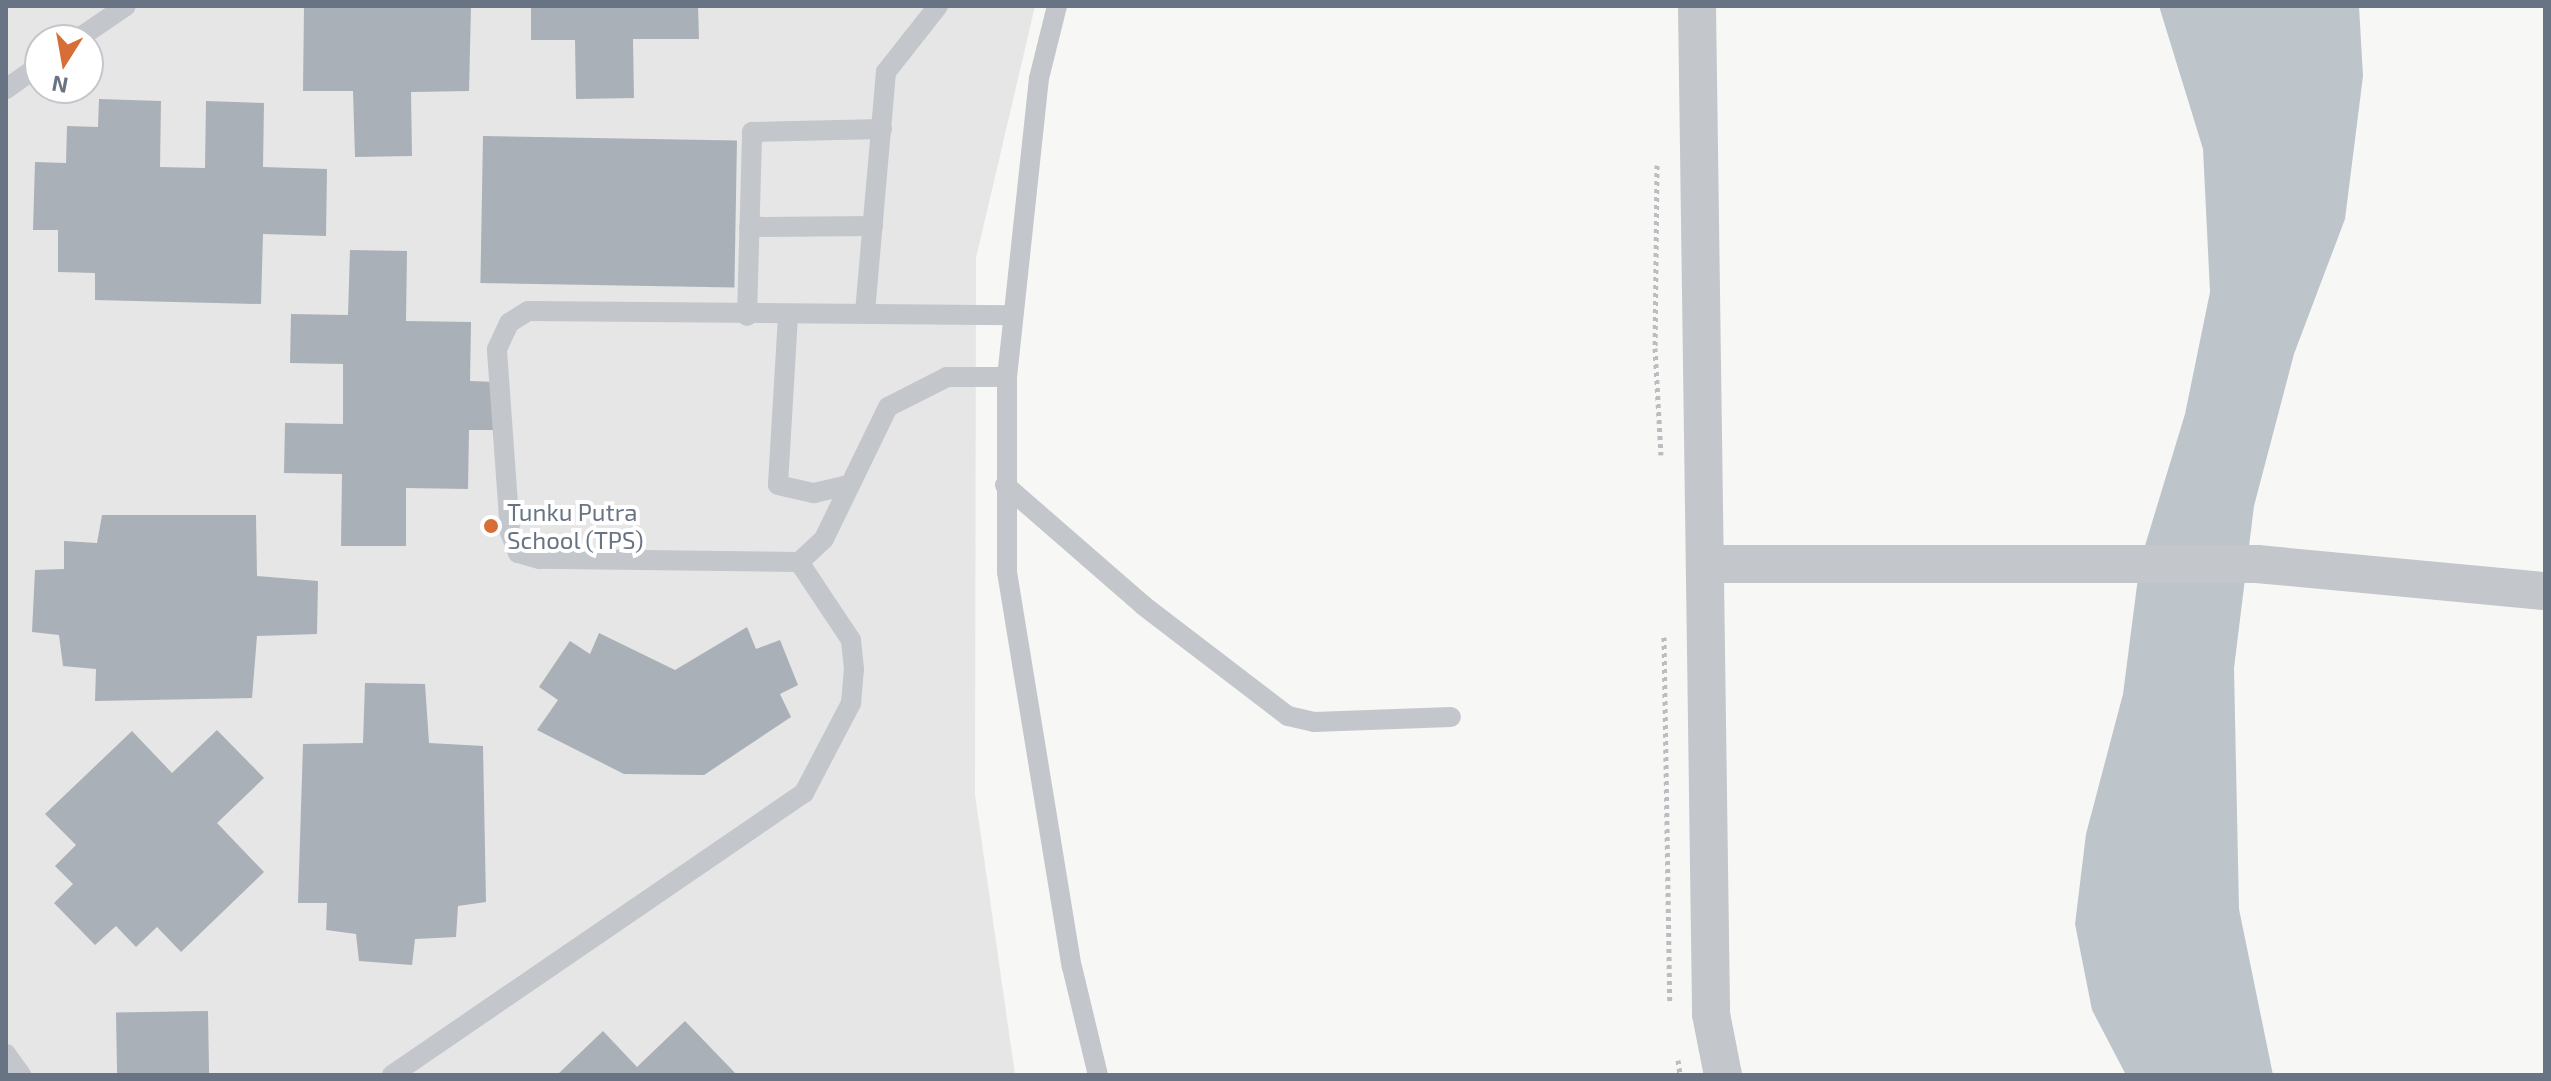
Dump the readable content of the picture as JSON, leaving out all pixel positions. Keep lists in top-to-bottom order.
{
  "places": ["Tunku Putra School (TPS)"],
  "north": "bottom"
}
